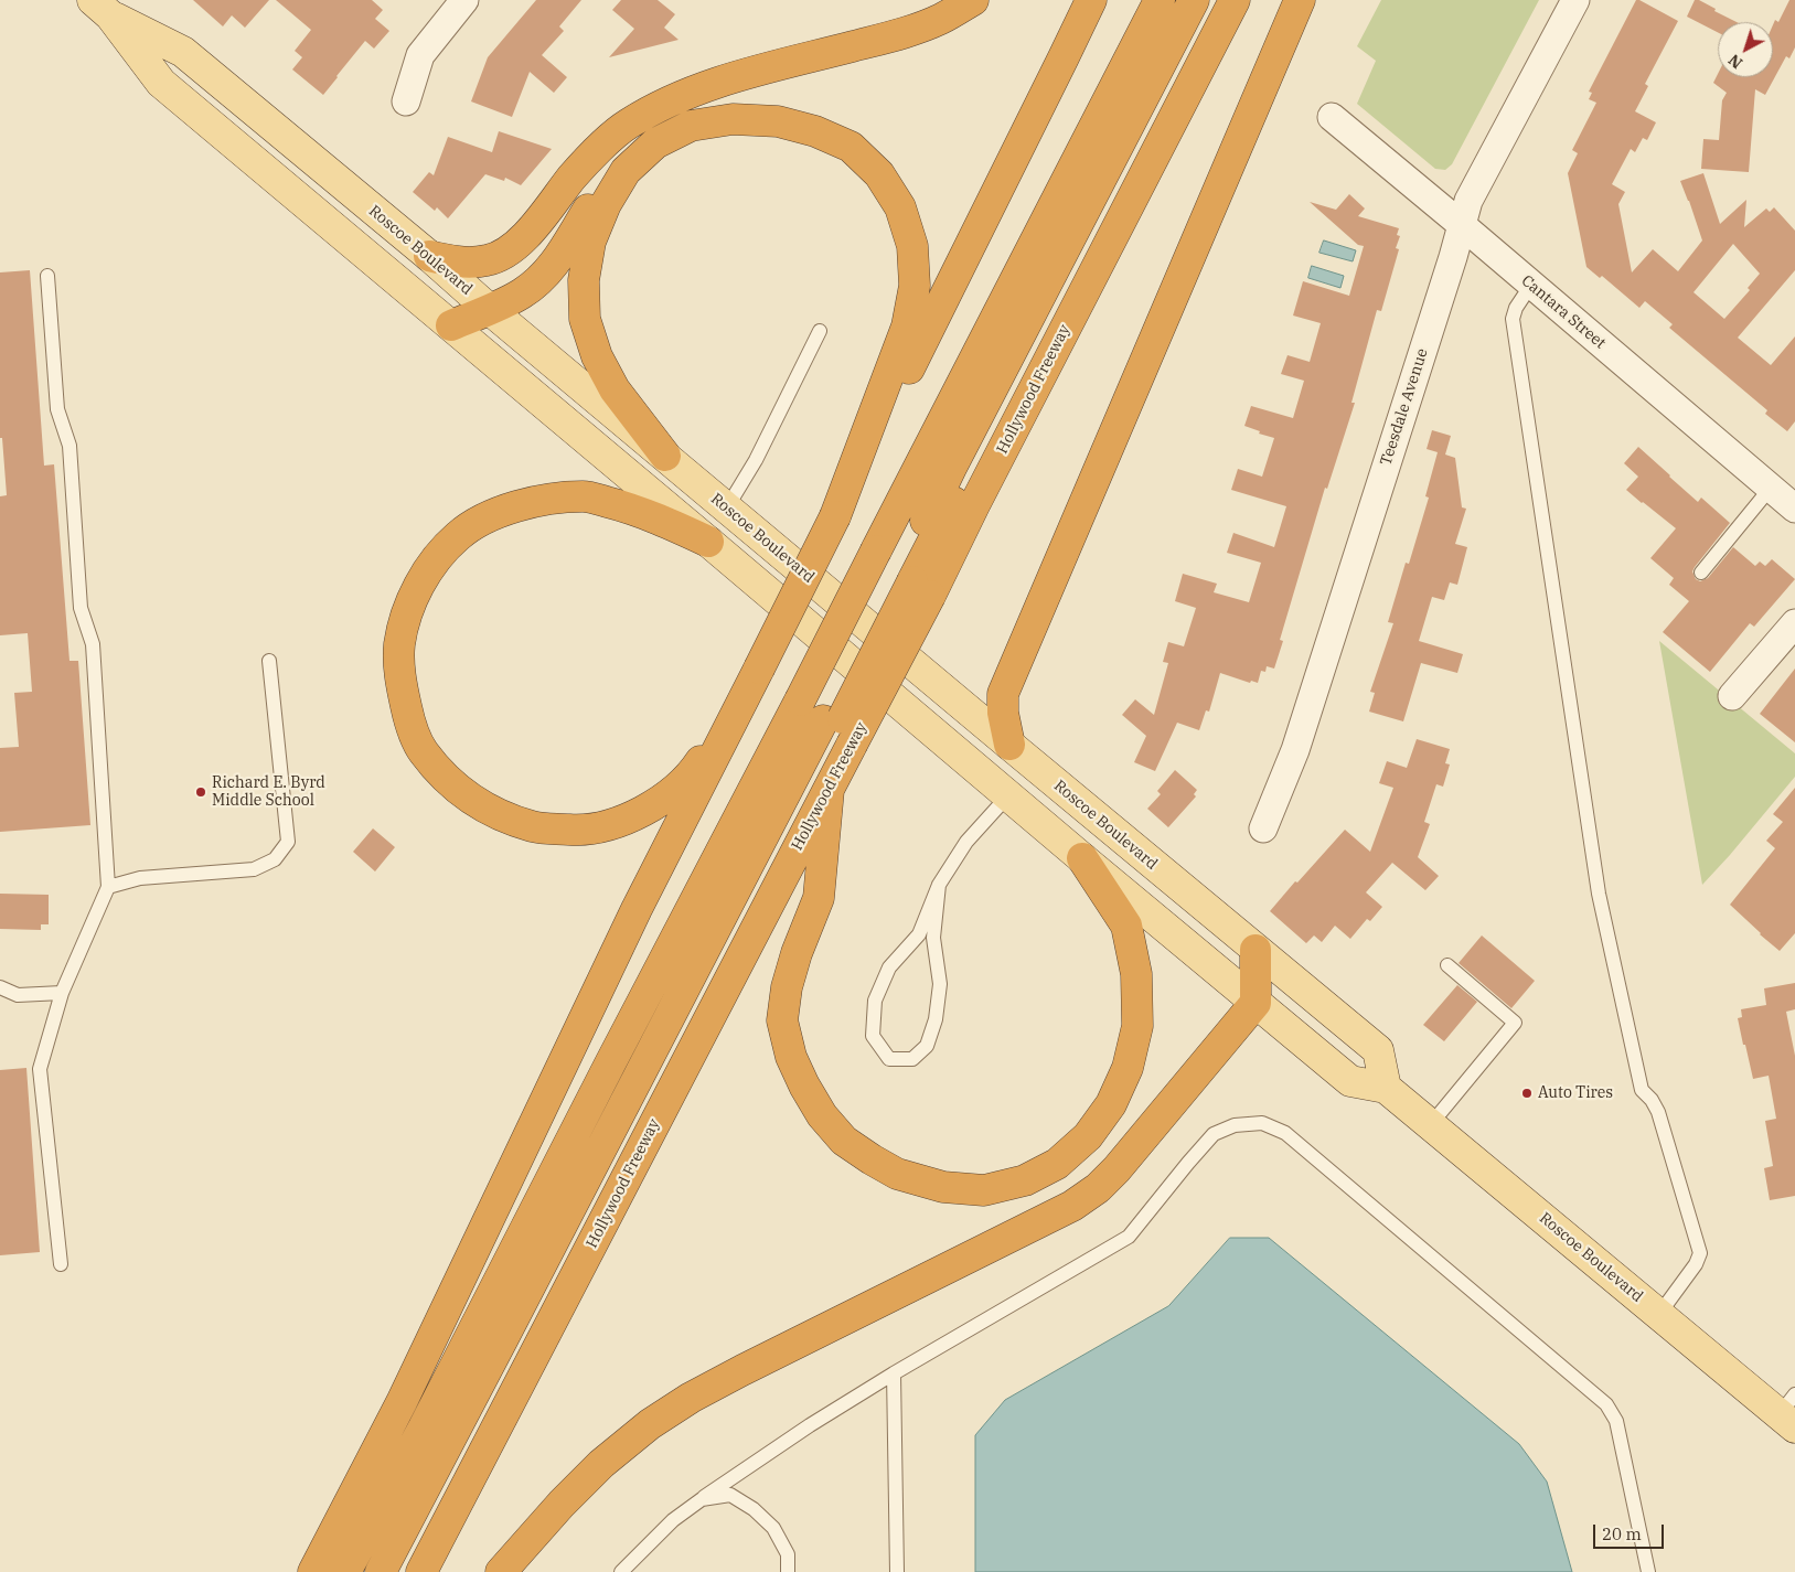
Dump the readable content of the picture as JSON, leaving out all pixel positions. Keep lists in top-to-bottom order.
{
  "streets": {
    "highway": ["Hollywood Freeway"],
    "main road": ["Roscoe Boulevard"],
    "street": ["Cantara Street", "Teesdale Avenue"]
  },
  "crossings": [
    ["Cantara Street", "Teesdale Avenue"]
  ],
  "places": ["Richard E. Byrd Middle School", "Auto Tires"],
  "scale_bar": "20 m",
  "north": "bottom left"
}
